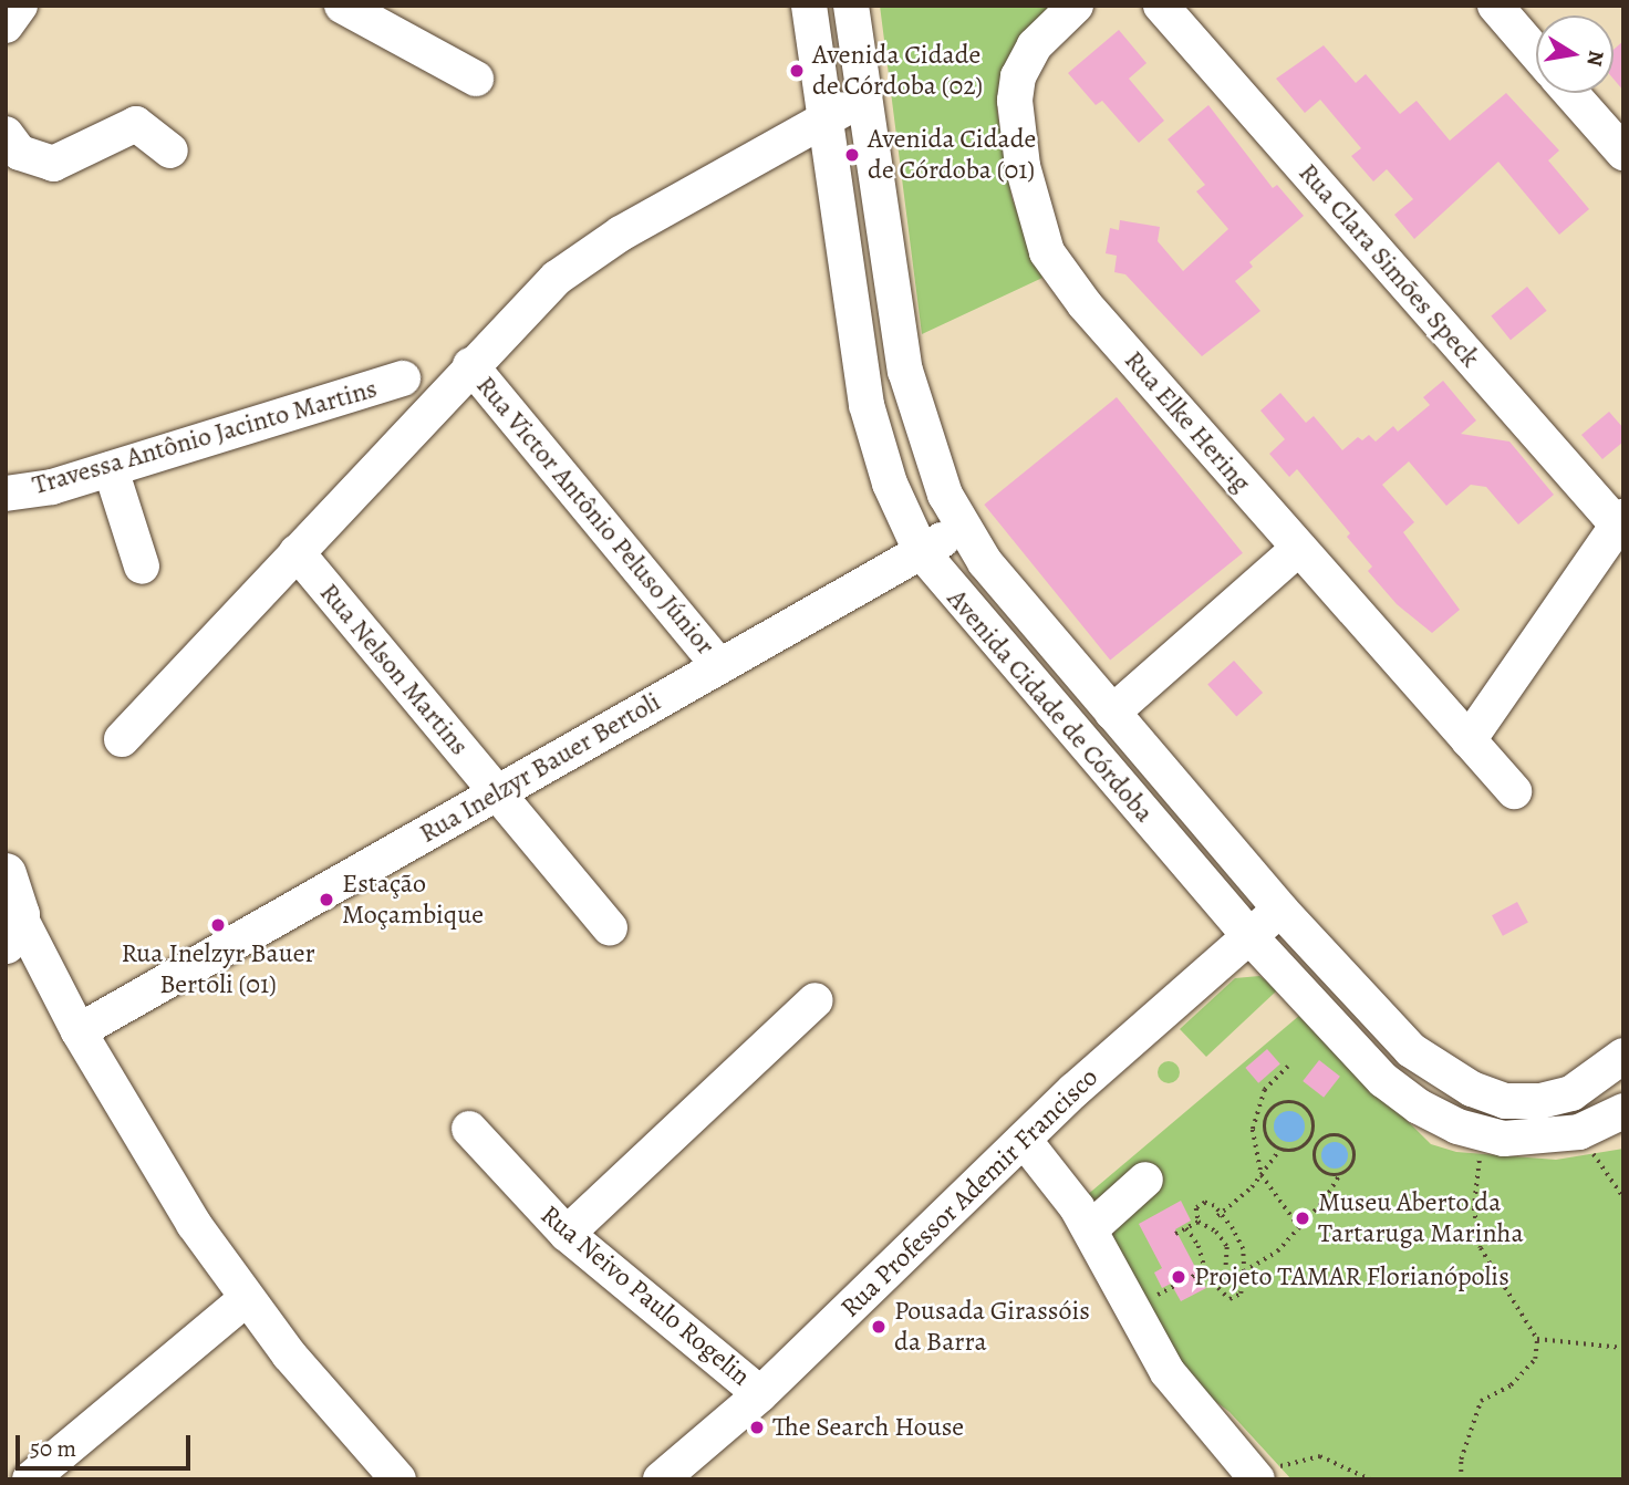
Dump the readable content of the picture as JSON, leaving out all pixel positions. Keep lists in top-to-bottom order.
{
  "streets": {
    "street": [
      "Rua Clara Simões Speck",
      "Rua Elke Hering",
      "Travessa Antônio Jacinto Martins",
      "Rua Victor Antônio Peluso Júnior",
      "Rua Nelson Martins",
      "Avenida Cidade de Córdoba",
      "Rua Inelzyr Bauer Bertoli",
      "Rua Professor Ademir Francisco",
      "Rua Neivo Paulo Rogelin"
    ]
  },
  "crossings": [
    ["Rua Victor Antônio Peluso Júnior", "Rua Inelzyr Bauer Bertoli"],
    ["Rua Nelson Martins", "Rua Inelzyr Bauer Bertoli"],
    ["Avenida Cidade de Córdoba", "Rua Inelzyr Bauer Bertoli"],
    ["Avenida Cidade de Córdoba", "Rua Professor Ademir Francisco"],
    ["Rua Professor Ademir Francisco", "Rua Neivo Paulo Rogelin"]
  ],
  "places": [
    "Avenida Cidade de Córdoba (02)",
    "Avenida Cidade de Córdoba (01)",
    "Estação Moçambique",
    "Rua Inelzyr Bauer Bertoli (01)",
    "Museu Aberto da Tartaruga Marinha",
    "Projeto TAMAR Florianópolis",
    "Pousada Girassóis da Barra",
    "The Search House"
  ],
  "scale_bar": "50 m",
  "north": "right"
}
